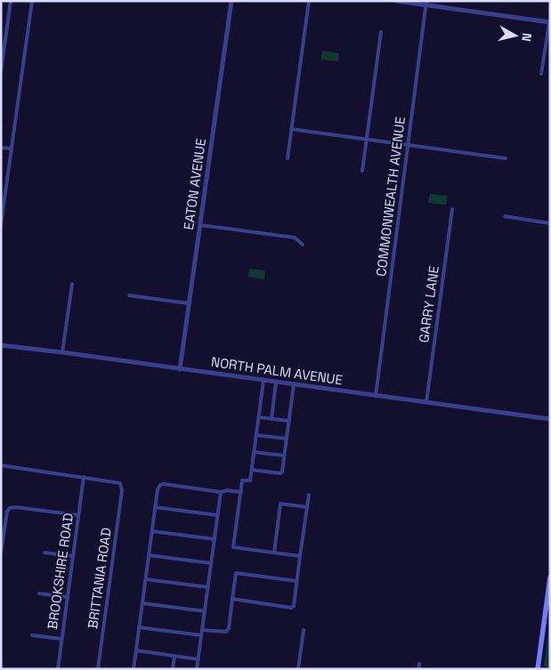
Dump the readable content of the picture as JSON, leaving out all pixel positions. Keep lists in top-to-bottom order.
{
  "streets": {
    "street": [
      "EATON AVENUE",
      "COMMONWEALTH AVENUE",
      "GARRY LANE",
      "NORTH PALM AVENUE",
      "BROOKSHIRE ROAD",
      "BRITTANIA ROAD"
    ]
  },
  "crossings": [
    ["EATON AVENUE", "NORTH PALM AVENUE"],
    ["COMMONWEALTH AVENUE", "NORTH PALM AVENUE"],
    ["GARRY LANE", "NORTH PALM AVENUE"],
    ["BROOKSHIRE ROAD", "BRITTANIA ROAD"]
  ],
  "north": "right"
}
